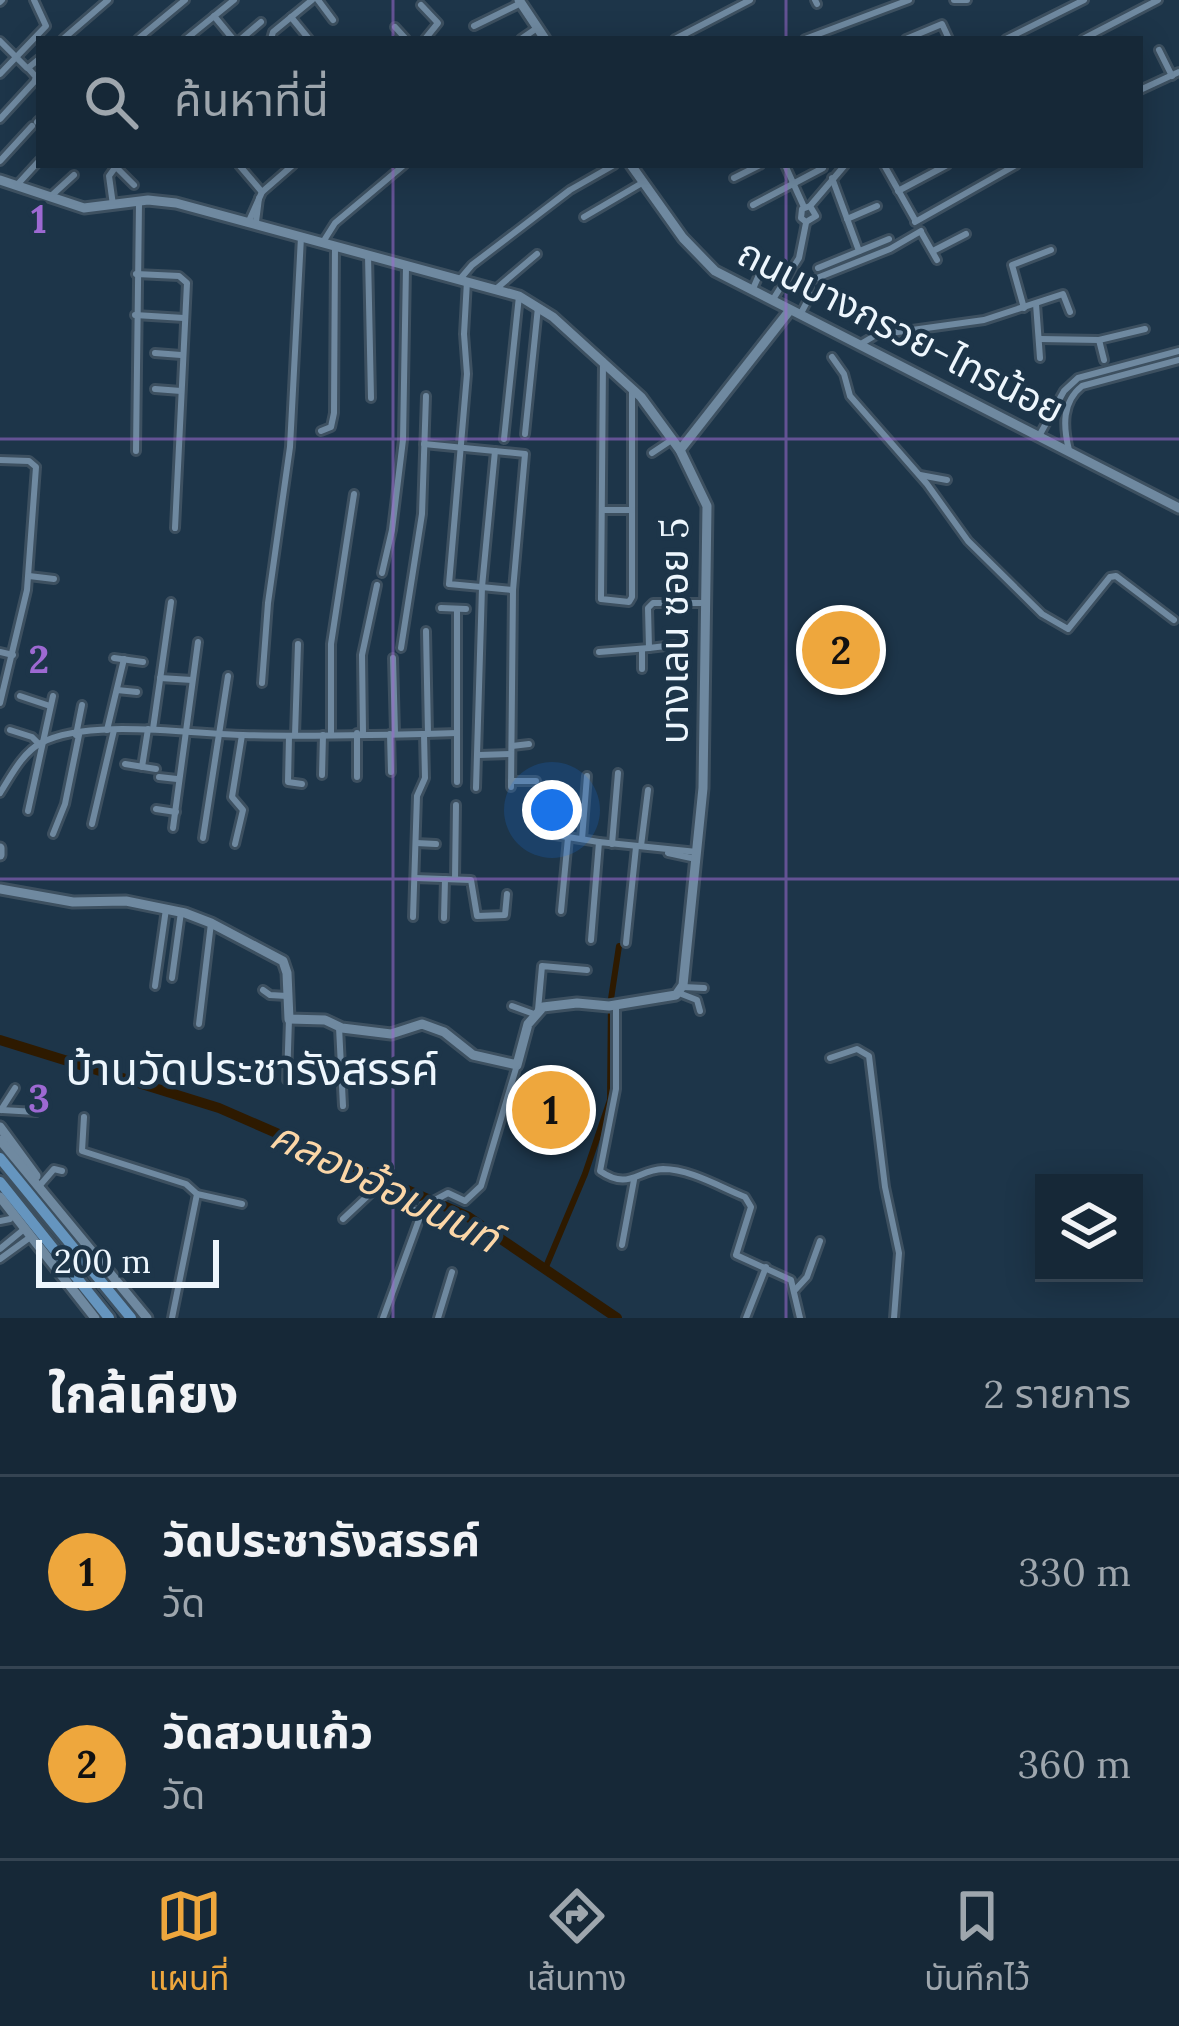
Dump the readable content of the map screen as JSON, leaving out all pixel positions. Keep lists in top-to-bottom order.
{
  "streets": {
    "street": ["ถนนบางกรวย-ไทรน้อย", "บางเลน ซอย 5"]
  },
  "districts": ["บ้านวัดประชารังสรรค์"],
  "water": ["คลองอ้อมนนท์"],
  "scale_bar": "200 m",
  "page": {
    "search": "ค้นหาที่นี่",
    "pins": ["2", "1"],
    "scale": "200 m",
    "heading": ["ใกล้เคียง", "2 รายการ"],
    "list": [
      {
        "mark": "1",
        "name": "วัดประชารังสรรค์",
        "note": "วัด",
        "value": "330 m"
      },
      {
        "mark": "2",
        "name": "วัดสวนแก้ว",
        "note": "วัด",
        "value": "360 m"
      }
    ],
    "nav": ["แผนที่", "เส้นทาง", "บันทึกไว้"]
  },
  "grid": {
    "rows": ["1", "2", "3"]
  }
}
